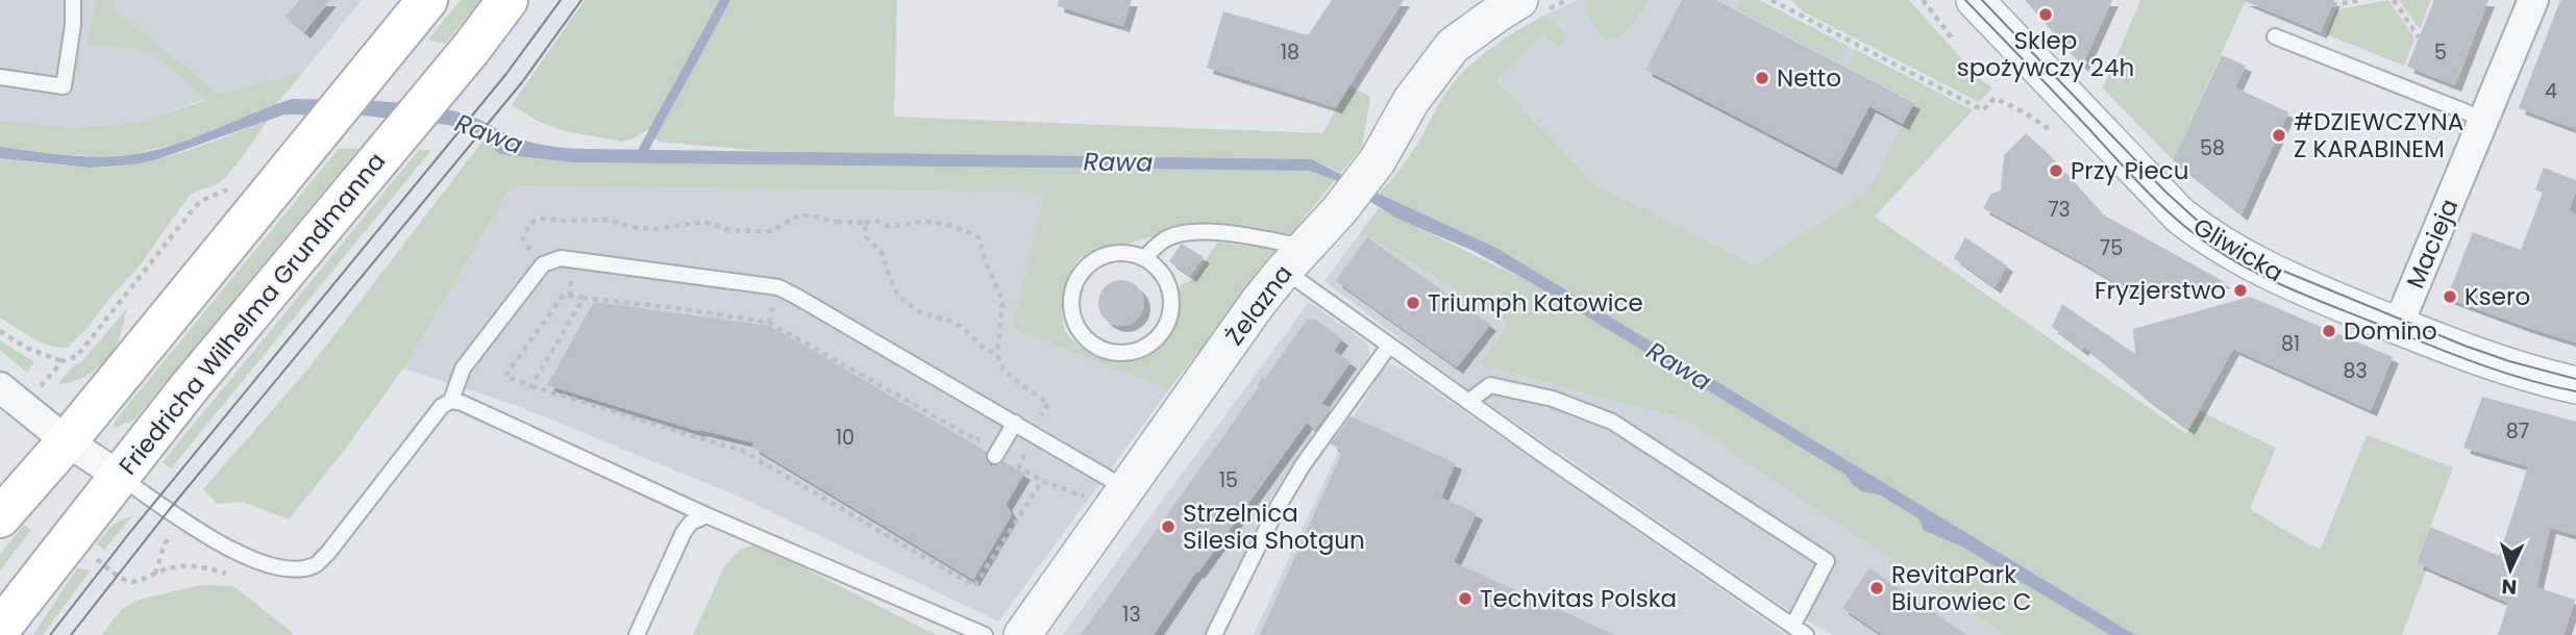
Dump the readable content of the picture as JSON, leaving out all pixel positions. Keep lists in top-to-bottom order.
{
  "streets": {
    "main road": ["Friedricha Wilhelma Grundmanna"],
    "street": ["Macieja", "Gliwicka", "Żelazna"]
  },
  "crossings": [
    ["Macieja", "Gliwicka"]
  ],
  "water": ["Rawa"],
  "places": [
    "Sklep spożywczy 24h",
    "Netto",
    "#DZIEWCZYNA Z KARABINEM",
    "Przy Piecu",
    "Fryzjerstwo",
    "Ksero",
    "Triumph Katowice",
    "Domino",
    "Strzelnica Silesia Shotgun",
    "RevitaPark Biurowiec C",
    "Techvitas Polska"
  ],
  "house_numbers": [
    "18",
    "5",
    "4",
    "58",
    "73",
    "75",
    "81",
    "83",
    "87",
    "10",
    "15",
    "13"
  ],
  "north": "bottom"
}
